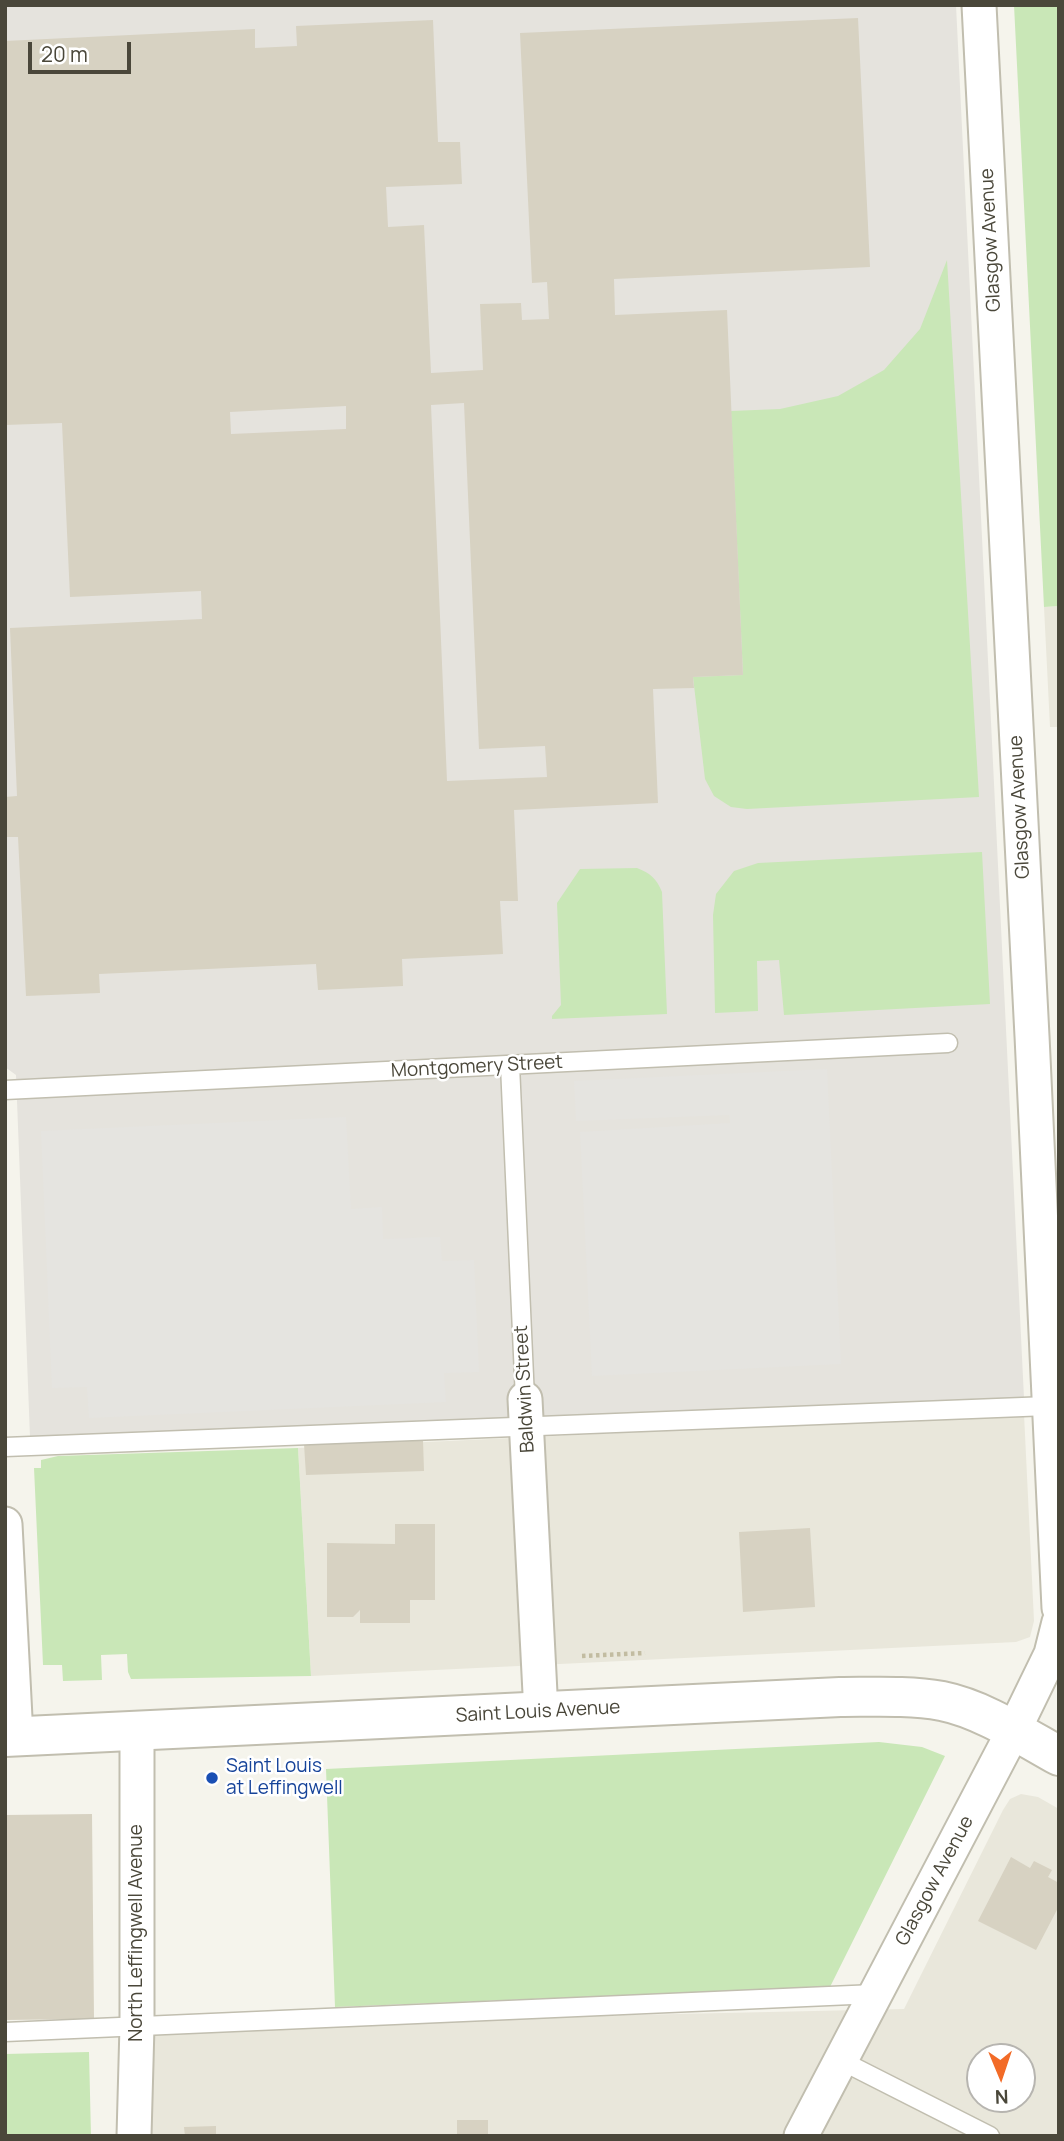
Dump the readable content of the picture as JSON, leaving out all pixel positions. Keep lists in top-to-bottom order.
{
  "streets": {
    "street": [
      "Glasgow Avenue",
      "Baldwin Street",
      "Saint Louis Avenue",
      "North Leffingwell Avenue"
    ],
    "lane": ["Montgomery Street"]
  },
  "crossings": [
    ["Glasgow Avenue", "Saint Louis Avenue"],
    ["Montgomery Street", "Baldwin Street"],
    ["Baldwin Street", "Saint Louis Avenue"],
    ["Saint Louis Avenue", "North Leffingwell Avenue"]
  ],
  "places": ["Saint Louis at Leffingwell"],
  "scale_bar": "20 m",
  "north": "bottom"
}
